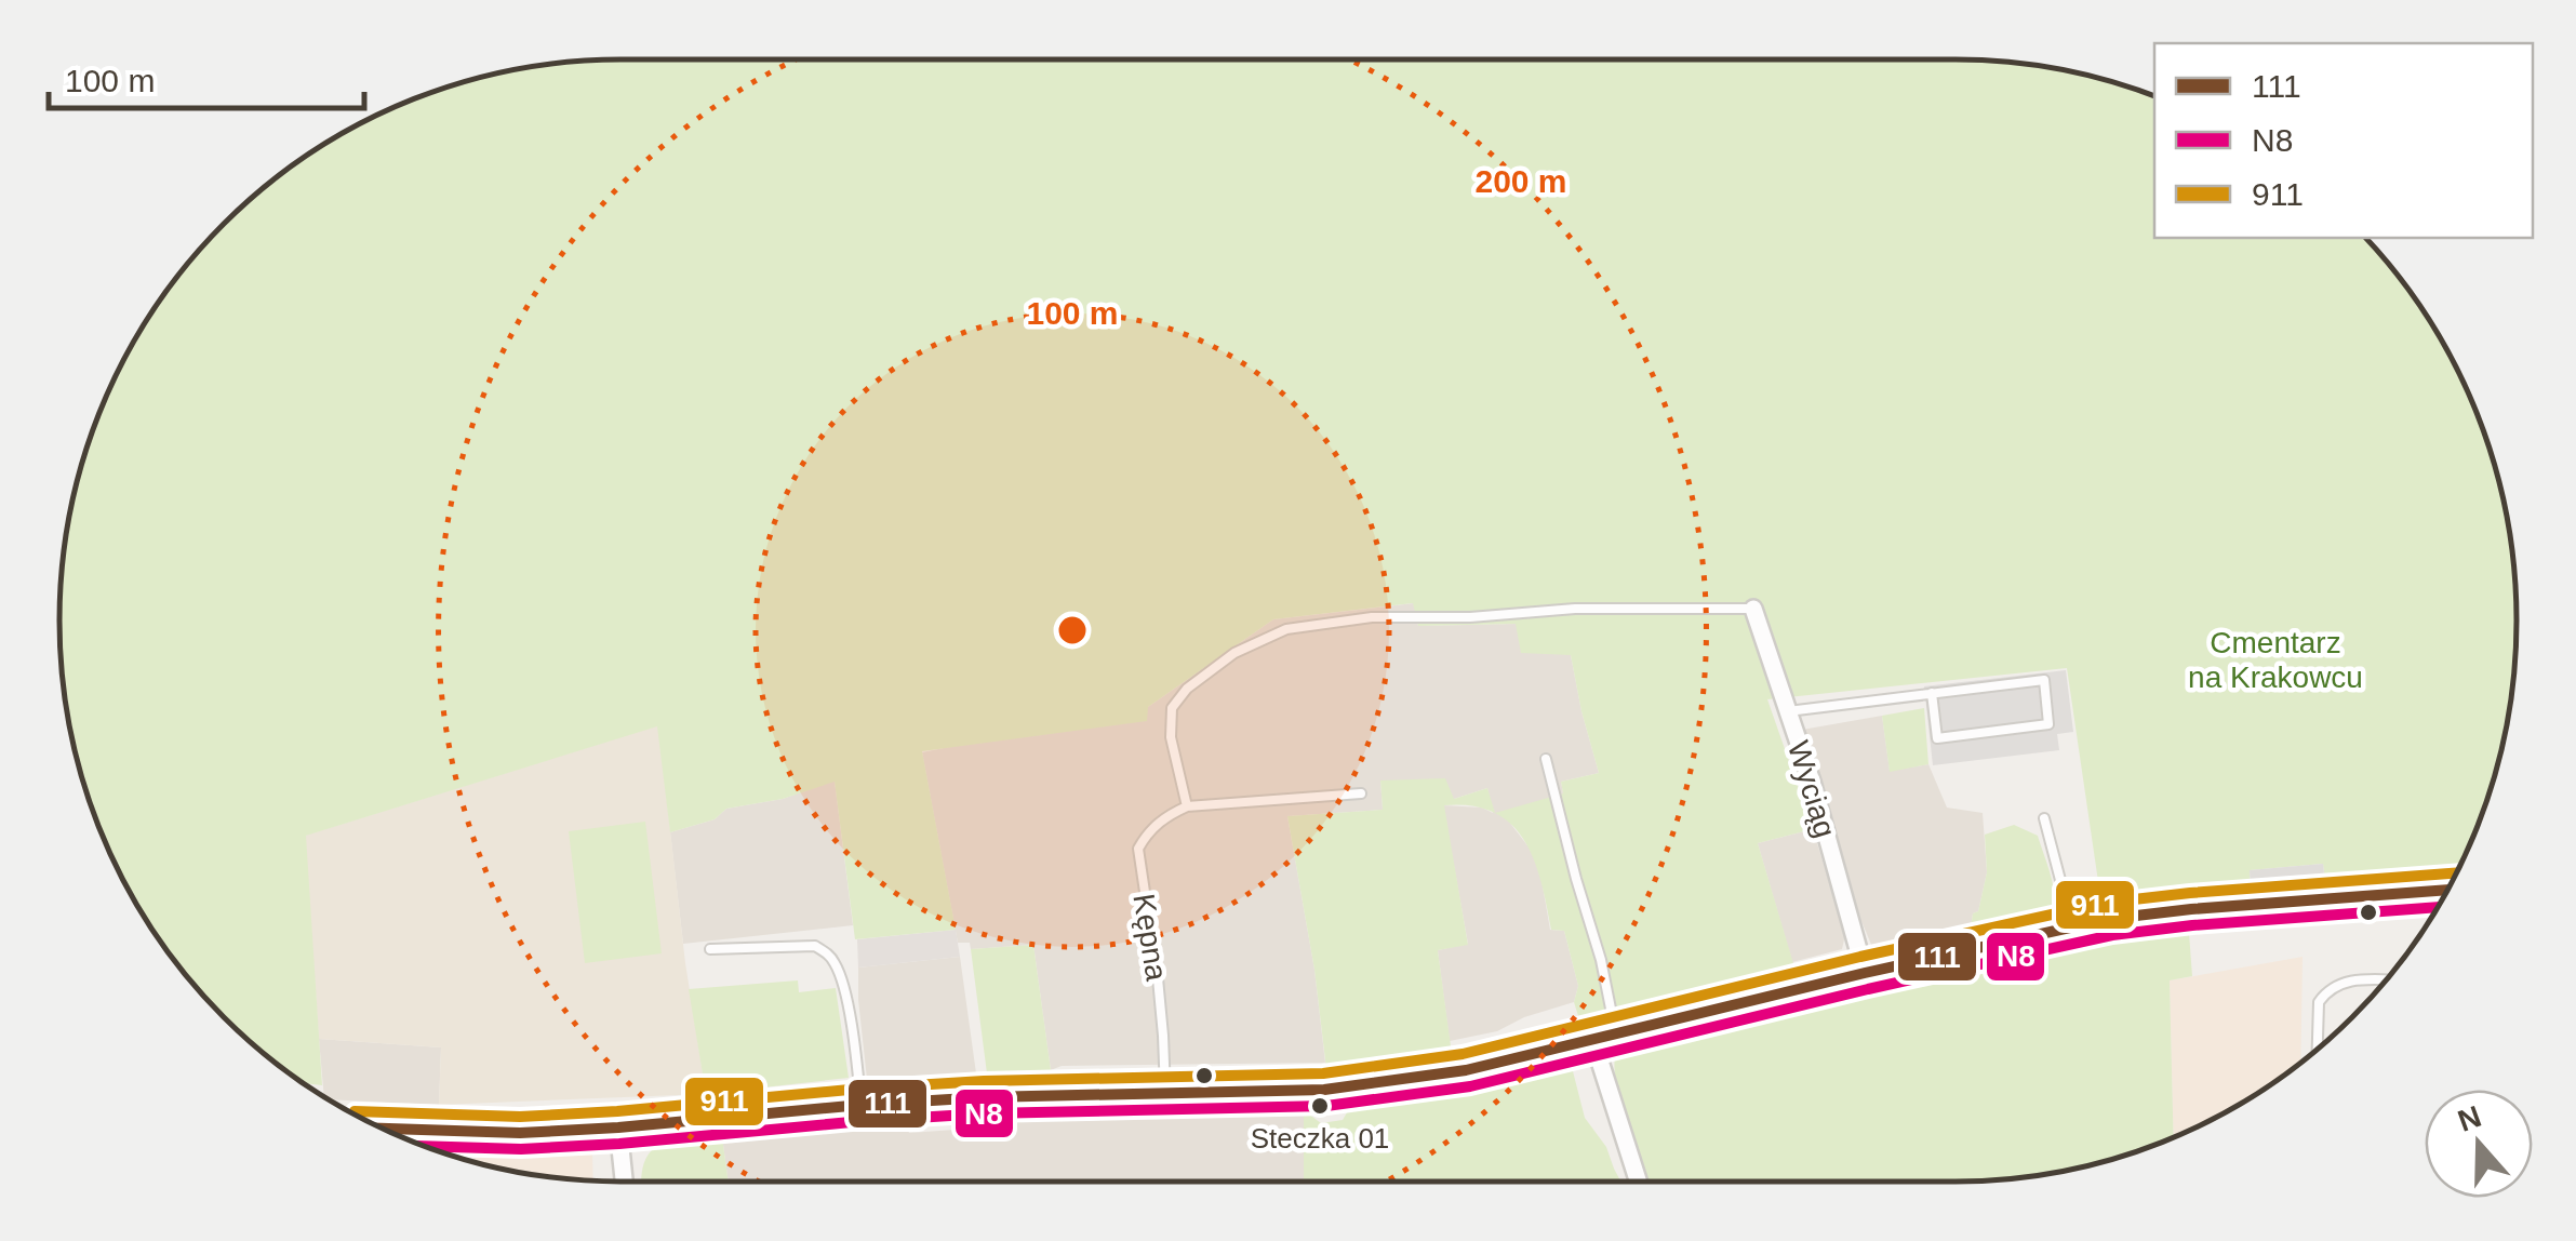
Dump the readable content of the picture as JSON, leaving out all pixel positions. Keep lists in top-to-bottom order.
{
  "streets": {
    "street": ["Wyciąg"],
    "lane": ["Kępna"]
  },
  "parks": ["Cmentarz na Krakowcu"],
  "places": ["Steczka 01"],
  "lines": ["transit line 911", "transit line 111", "transit line N8"],
  "legend": ["111", "N8", "911"],
  "scale_bar": "100 m",
  "north": "top",
  "rings": ["200 m", "100 m"]
}
